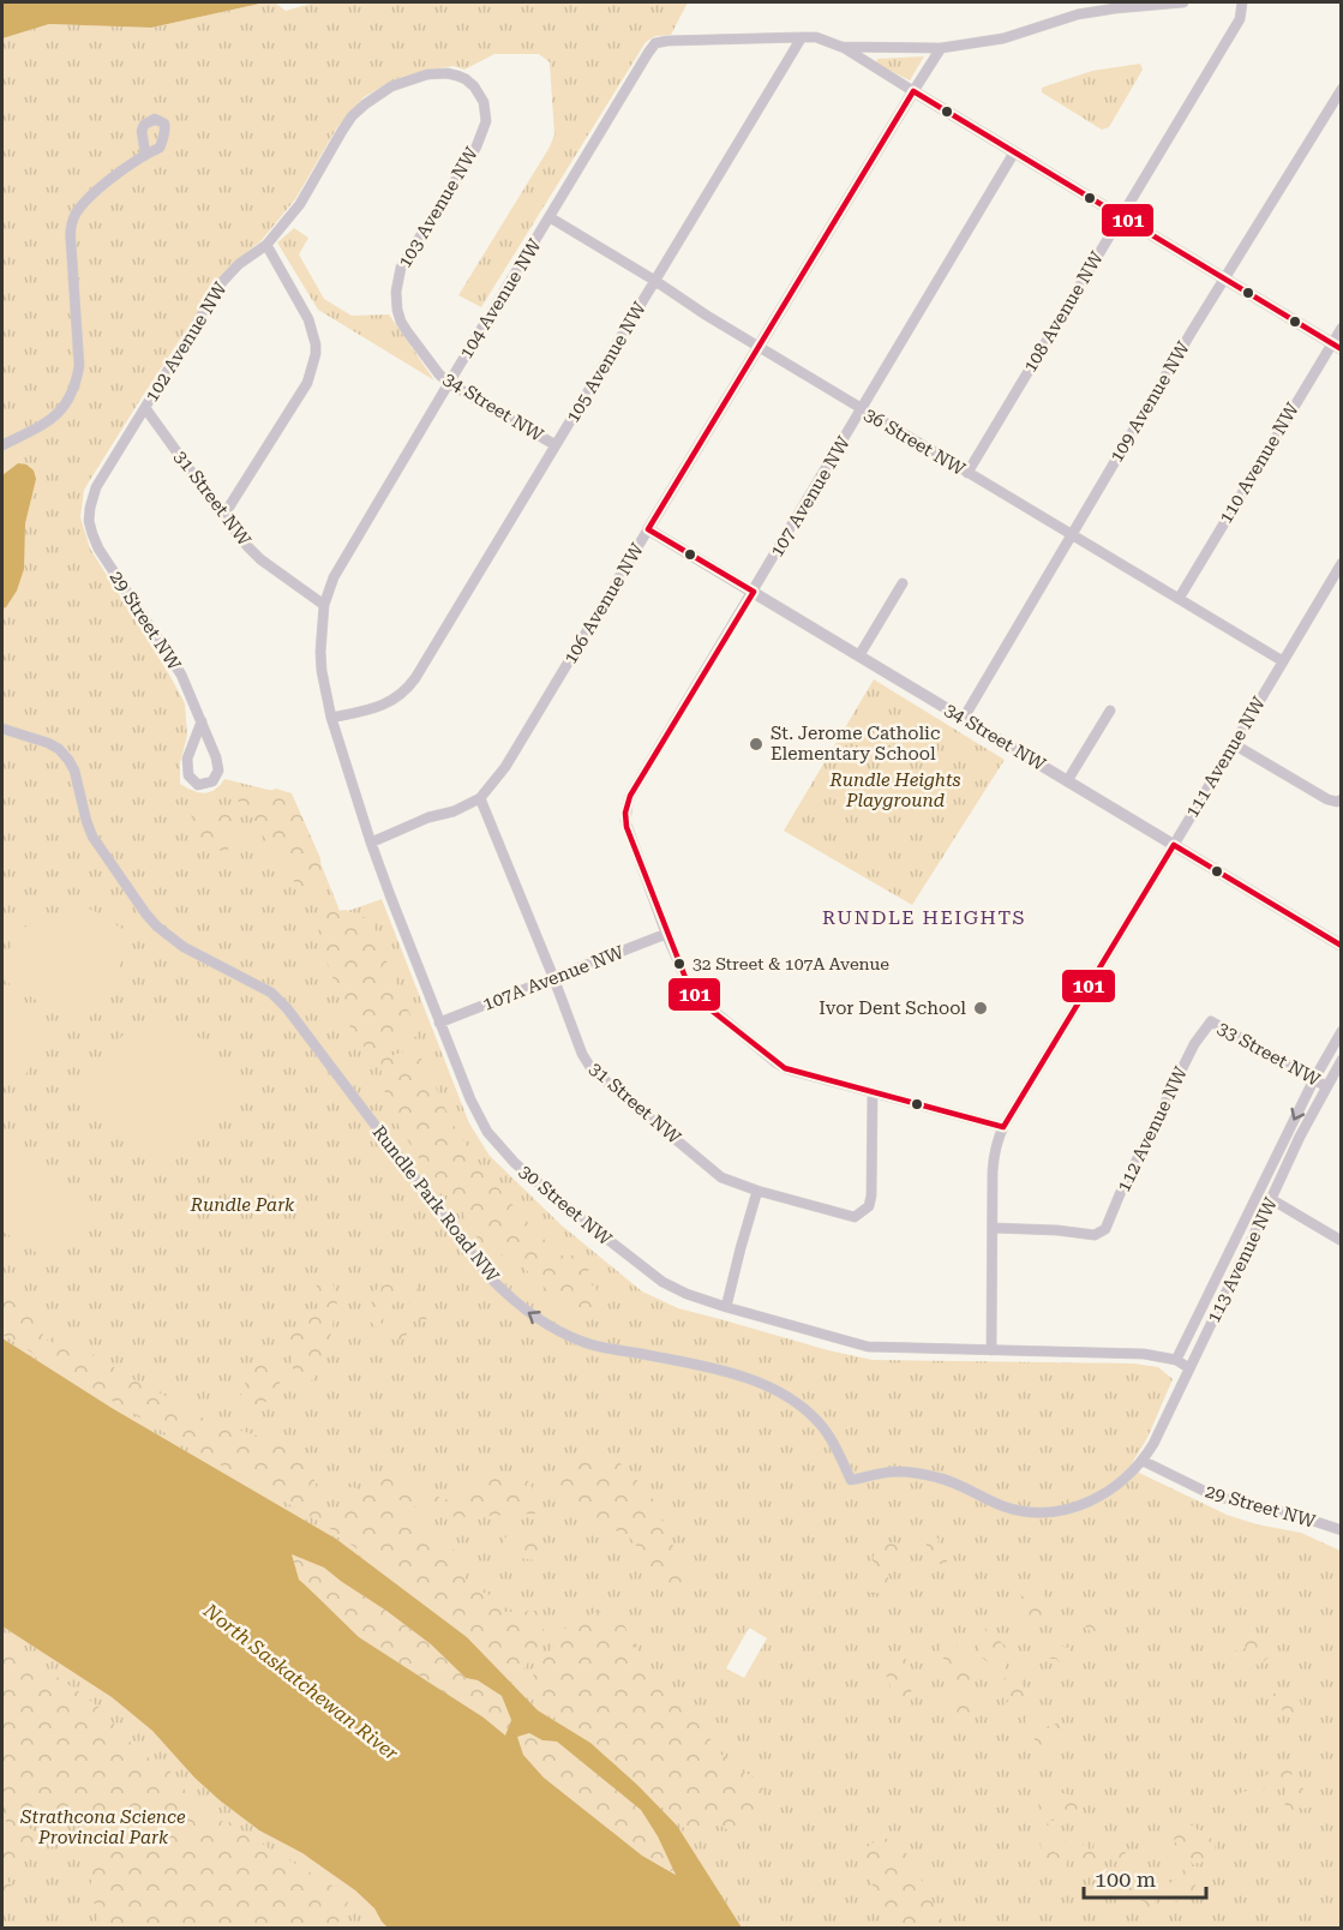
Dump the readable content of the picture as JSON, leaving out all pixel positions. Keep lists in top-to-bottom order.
{
  "streets": {
    "street": [
      "103 Avenue NW",
      "104 Avenue NW",
      "108 Avenue NW",
      "102 Avenue NW",
      "105 Avenue NW",
      "109 Avenue NW",
      "34 Street NW",
      "36 Street NW",
      "110 Avenue NW",
      "107 Avenue NW",
      "31 Street NW",
      "106 Avenue NW",
      "29 Street NW",
      "111 Avenue NW",
      "107A Avenue NW",
      "33 Street NW",
      "112 Avenue NW",
      "Rundle Park Road NW",
      "30 Street NW",
      "113 Avenue NW"
    ]
  },
  "crossings": [
    ["103 Avenue NW", "102 Avenue NW"],
    ["103 Avenue NW", "34 Street NW"],
    ["104 Avenue NW", "105 Avenue NW"],
    ["104 Avenue NW", "34 Street NW"],
    ["104 Avenue NW", "36 Street NW"],
    ["104 Avenue NW", "31 Street NW"],
    ["104 Avenue NW", "30 Street NW"],
    ["108 Avenue NW", "36 Street NW"],
    ["102 Avenue NW", "31 Street NW"],
    ["102 Avenue NW", "29 Street NW"],
    ["105 Avenue NW", "34 Street NW"],
    ["105 Avenue NW", "36 Street NW"],
    ["105 Avenue NW", "30 Street NW"],
    ["109 Avenue NW", "34 Street NW"],
    ["109 Avenue NW", "36 Street NW"],
    ["34 Street NW", "107 Avenue NW"],
    ["34 Street NW", "106 Avenue NW"],
    ["34 Street NW", "111 Avenue NW"],
    ["36 Street NW", "110 Avenue NW"],
    ["36 Street NW", "107 Avenue NW"],
    ["36 Street NW", "106 Avenue NW"],
    ["36 Street NW", "111 Avenue NW"],
    ["107 Avenue NW", "107A Avenue NW"],
    ["31 Street NW", "106 Avenue NW"],
    ["31 Street NW", "107A Avenue NW"],
    ["31 Street NW", "30 Street NW"],
    ["106 Avenue NW", "30 Street NW"],
    ["29 Street NW", "Rundle Park Road NW"],
    ["29 Street NW", "113 Avenue NW"],
    ["111 Avenue NW", "112 Avenue NW"],
    ["111 Avenue NW", "30 Street NW"],
    ["107A Avenue NW", "30 Street NW"],
    ["33 Street NW", "112 Avenue NW"],
    ["33 Street NW", "113 Avenue NW"],
    ["Rundle Park Road NW", "113 Avenue NW"],
    ["30 Street NW", "113 Avenue NW"]
  ],
  "one_way": ["Rundle Park Road NW"],
  "districts": ["RUNDLE HEIGHTS"],
  "water": ["North Saskatchewan River"],
  "parks": ["Rundle Heights Playground", "Rundle Park", "Strathcona Science Provincial Park"],
  "places": ["St. Jerome Catholic Elementary School", "32 Street & 107A Avenue", "Ivor Dent School"],
  "lines": ["transit line 101"],
  "scale_bar": "100 m"
}
